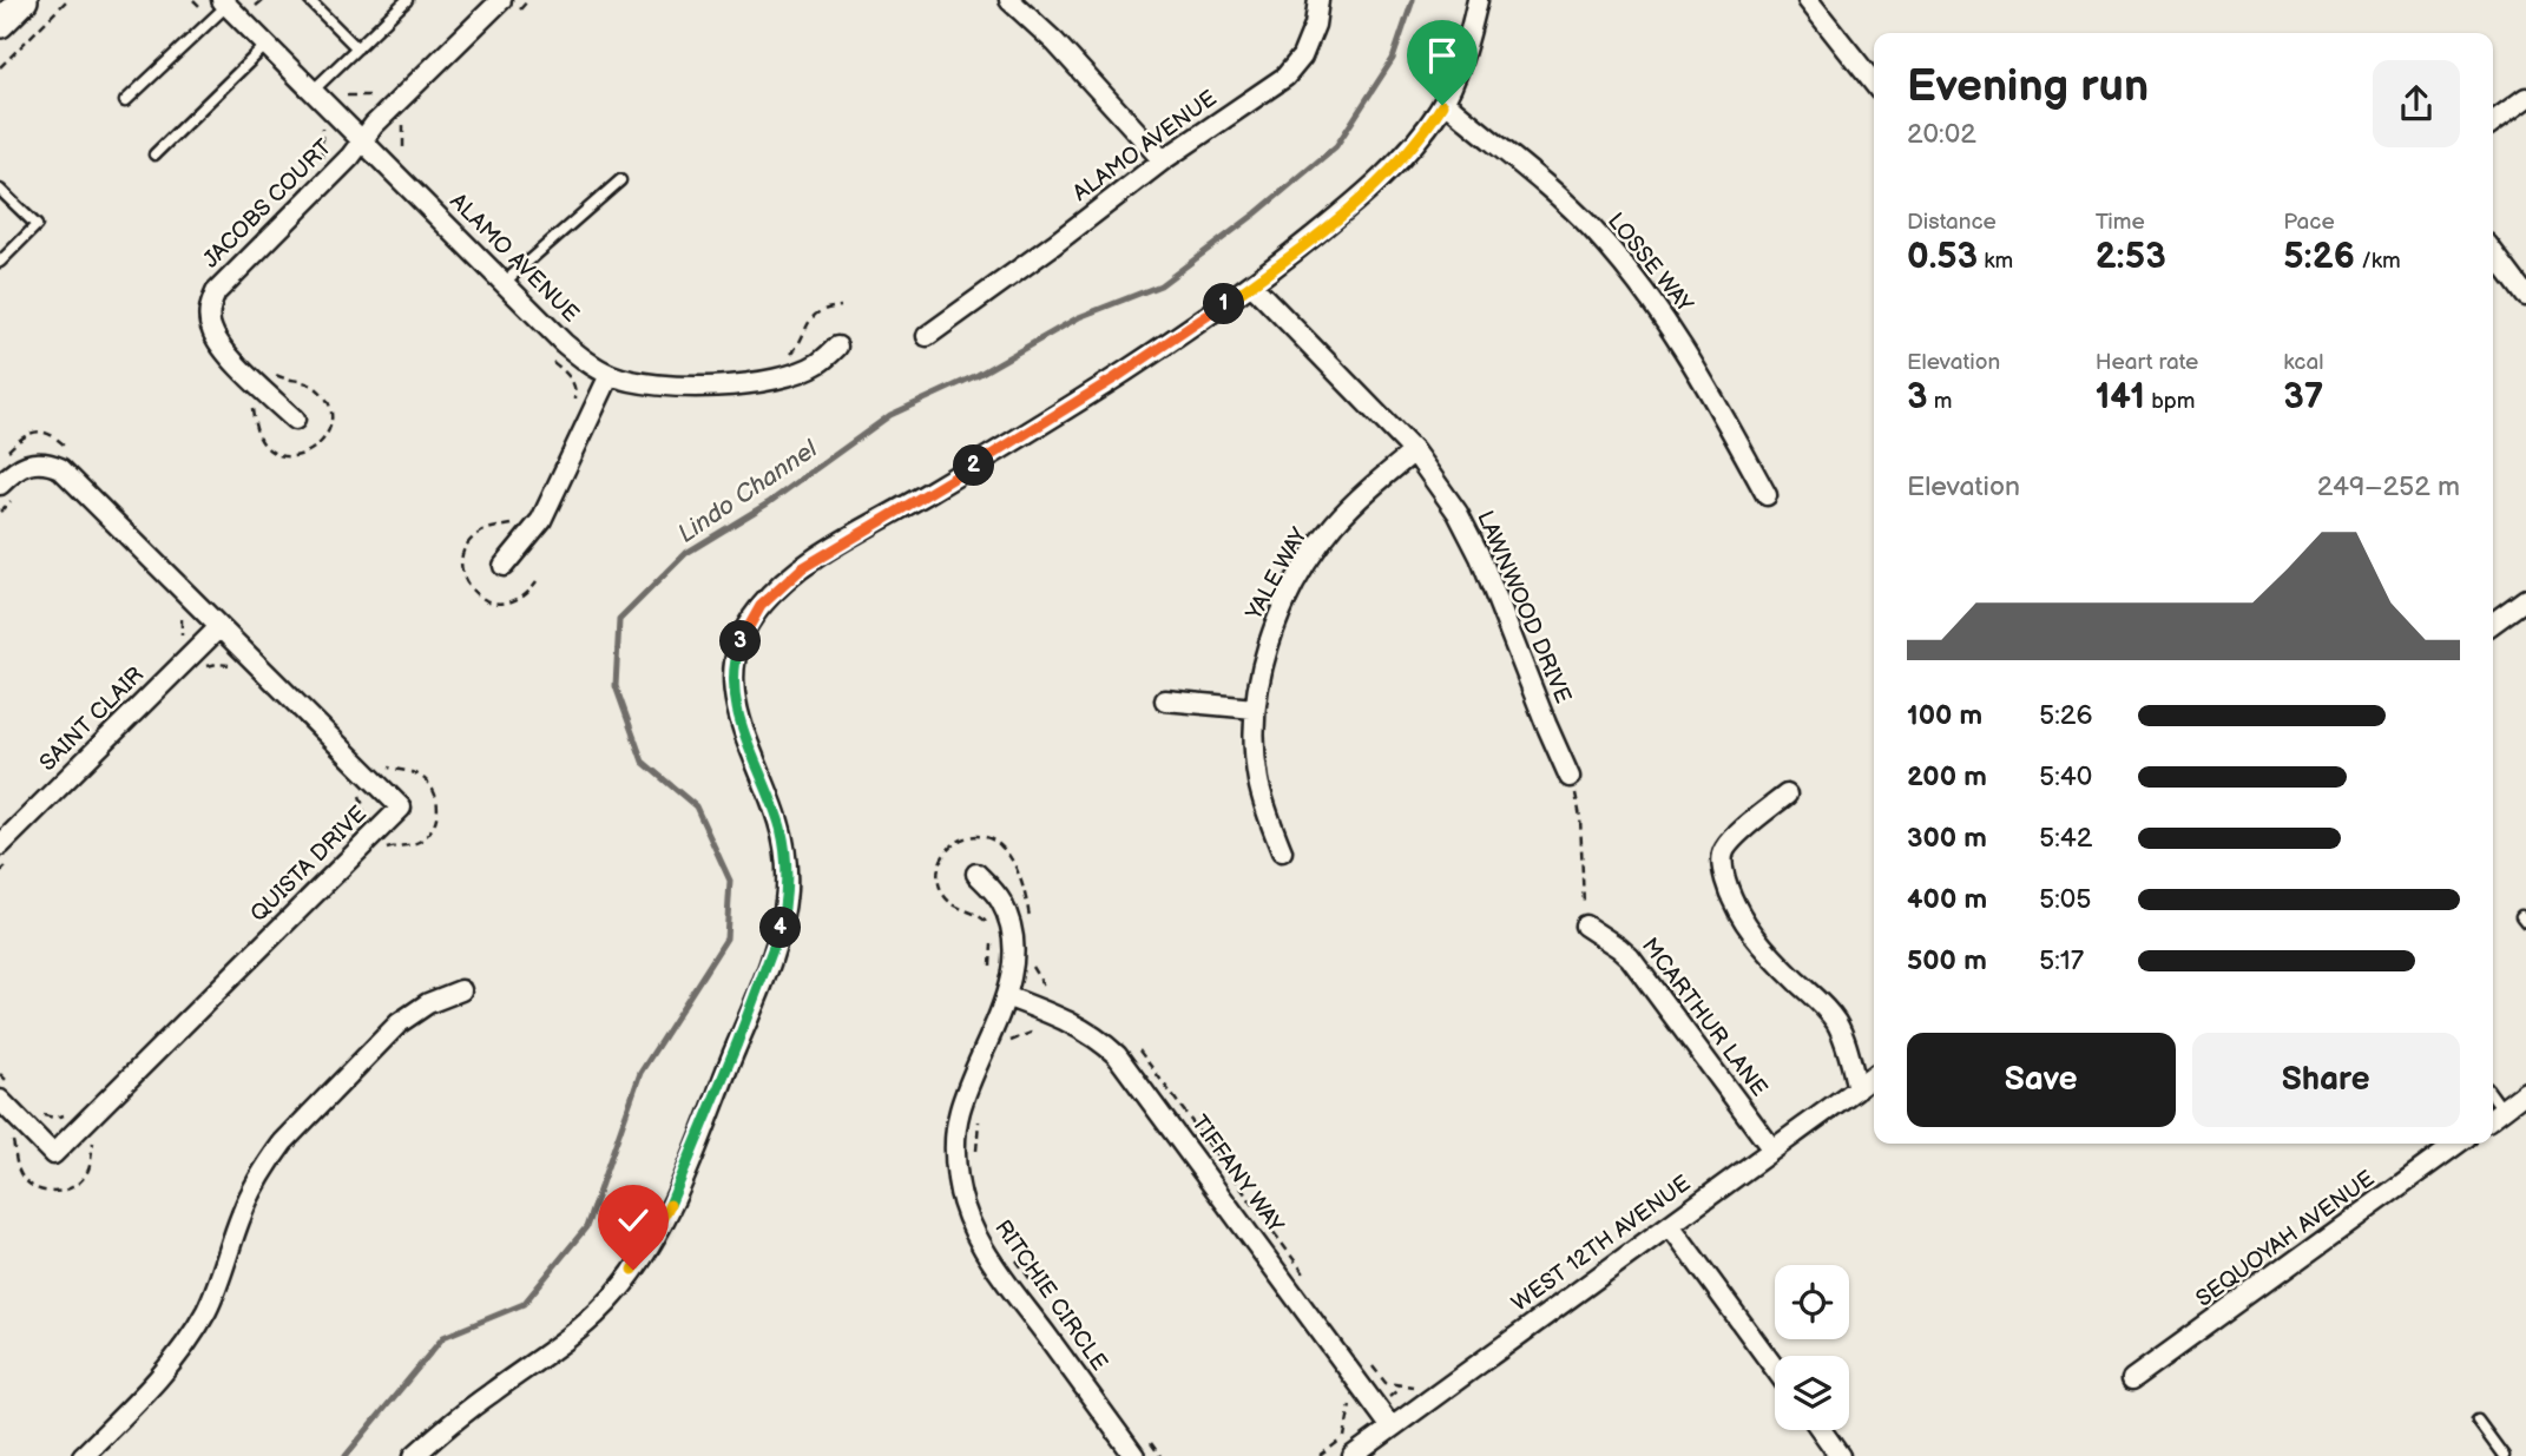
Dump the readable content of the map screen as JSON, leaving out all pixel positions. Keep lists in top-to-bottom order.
{
  "streets": {
    "street": [
      "ALAMO AVENUE",
      "JACOBS COURT",
      "LOSSE WAY",
      "YALE WAY",
      "LAWNWOOD DRIVE",
      "SAINT CLAIR",
      "QUISTA DRIVE",
      "MCARTHUR LANE",
      "TIFFANY WAY",
      "SEQUOYAH AVENUE",
      "WEST 12TH AVENUE",
      "RITCHIE CIRCLE"
    ]
  },
  "crossings": [
    ["ALAMO AVENUE", "JACOBS COURT"],
    ["YALE WAY", "LAWNWOOD DRIVE"],
    ["SAINT CLAIR", "QUISTA DRIVE"],
    ["MCARTHUR LANE", "WEST 12TH AVENUE"],
    ["TIFFANY WAY", "WEST 12TH AVENUE"],
    ["TIFFANY WAY", "RITCHIE CIRCLE"]
  ],
  "water": ["Lindo Channel"],
  "page": {
    "heading": ["Evening run", "20:02"],
    "stats": [
      ["Distance", "0.53 km"],
      ["Time", "2:53"],
      ["Pace", "5:26 /km"],
      ["Elevation", "3 m"],
      ["Heart rate", "141 bpm"],
      ["kcal", "37"]
    ],
    "pins": [
      "1",
      "2",
      "3",
      "4"
    ],
    "chart": ["Elevation", "249–252 m"],
    "list": [
      {
        "name": "100 m",
        "note": "5:26"
      },
      {
        "name": "200 m",
        "note": "5:40"
      },
      {
        "name": "300 m",
        "note": "5:42"
      },
      {
        "name": "400 m",
        "note": "5:05"
      },
      {
        "name": "500 m",
        "note": "5:17"
      }
    ],
    "buttons": ["Save", "Share"]
  }
}
